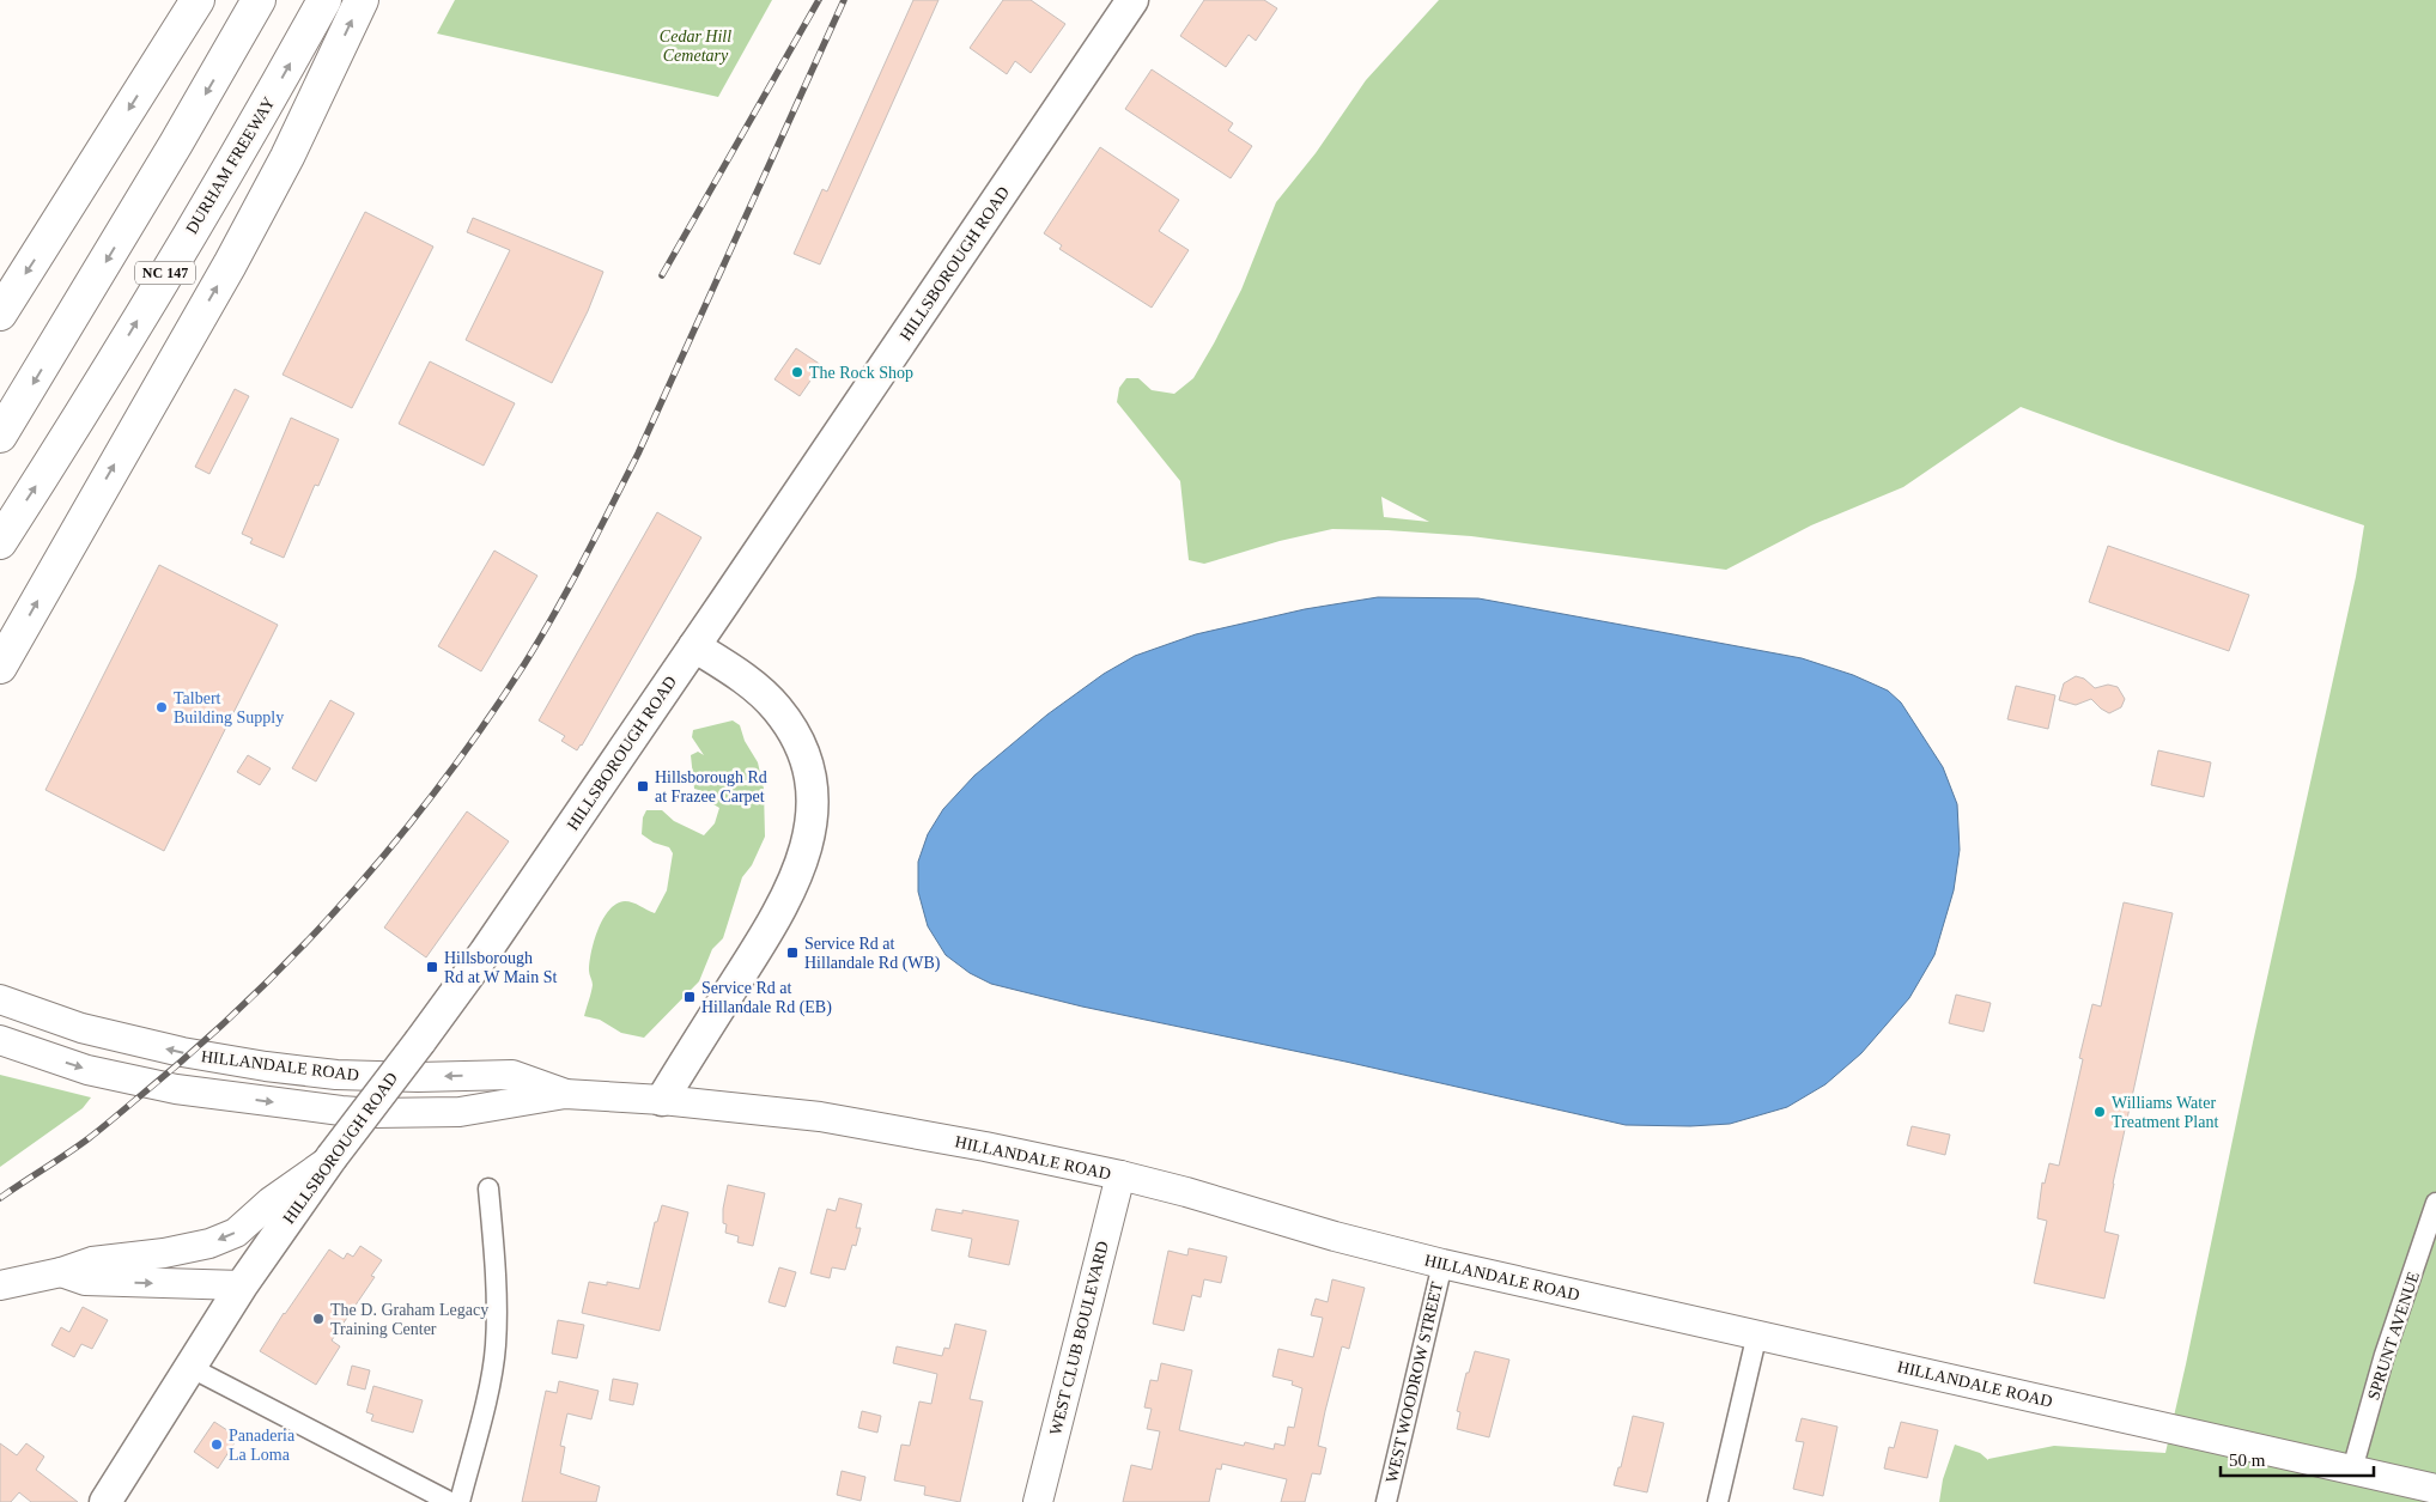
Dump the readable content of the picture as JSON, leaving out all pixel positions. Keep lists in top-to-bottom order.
{
  "streets": {
    "highway": ["DURHAM FREEWAY", "NC 147"],
    "main road": ["HILLSBOROUGH ROAD", "HILLANDALE ROAD", "WEST CLUB BOULEVARD"],
    "street": ["SPRUNT AVENUE", "WEST WOODROW STREET"]
  },
  "crossings": [
    ["HILLANDALE ROAD", "SPRUNT AVENUE"],
    ["HILLANDALE ROAD", "WEST CLUB BOULEVARD"],
    ["HILLANDALE ROAD", "WEST WOODROW STREET"]
  ],
  "parks": ["Cedar Hill Cemetary"],
  "places": {
    "other": [
      "The Rock Shop",
      "Talbert Building Supply",
      "Williams Water Treatment Plant",
      "The D. Graham Legacy Training Center",
      "Panaderia La Loma"
    ],
    "transit": [
      "Hillsborough Rd at Frazee Carpet",
      "Service Rd at Hillandale Rd (WB)",
      "Hillsborough Rd at W Main St",
      "Service Rd at Hillandale Rd (EB)"
    ]
  },
  "scale_bar": "50 m"
}
